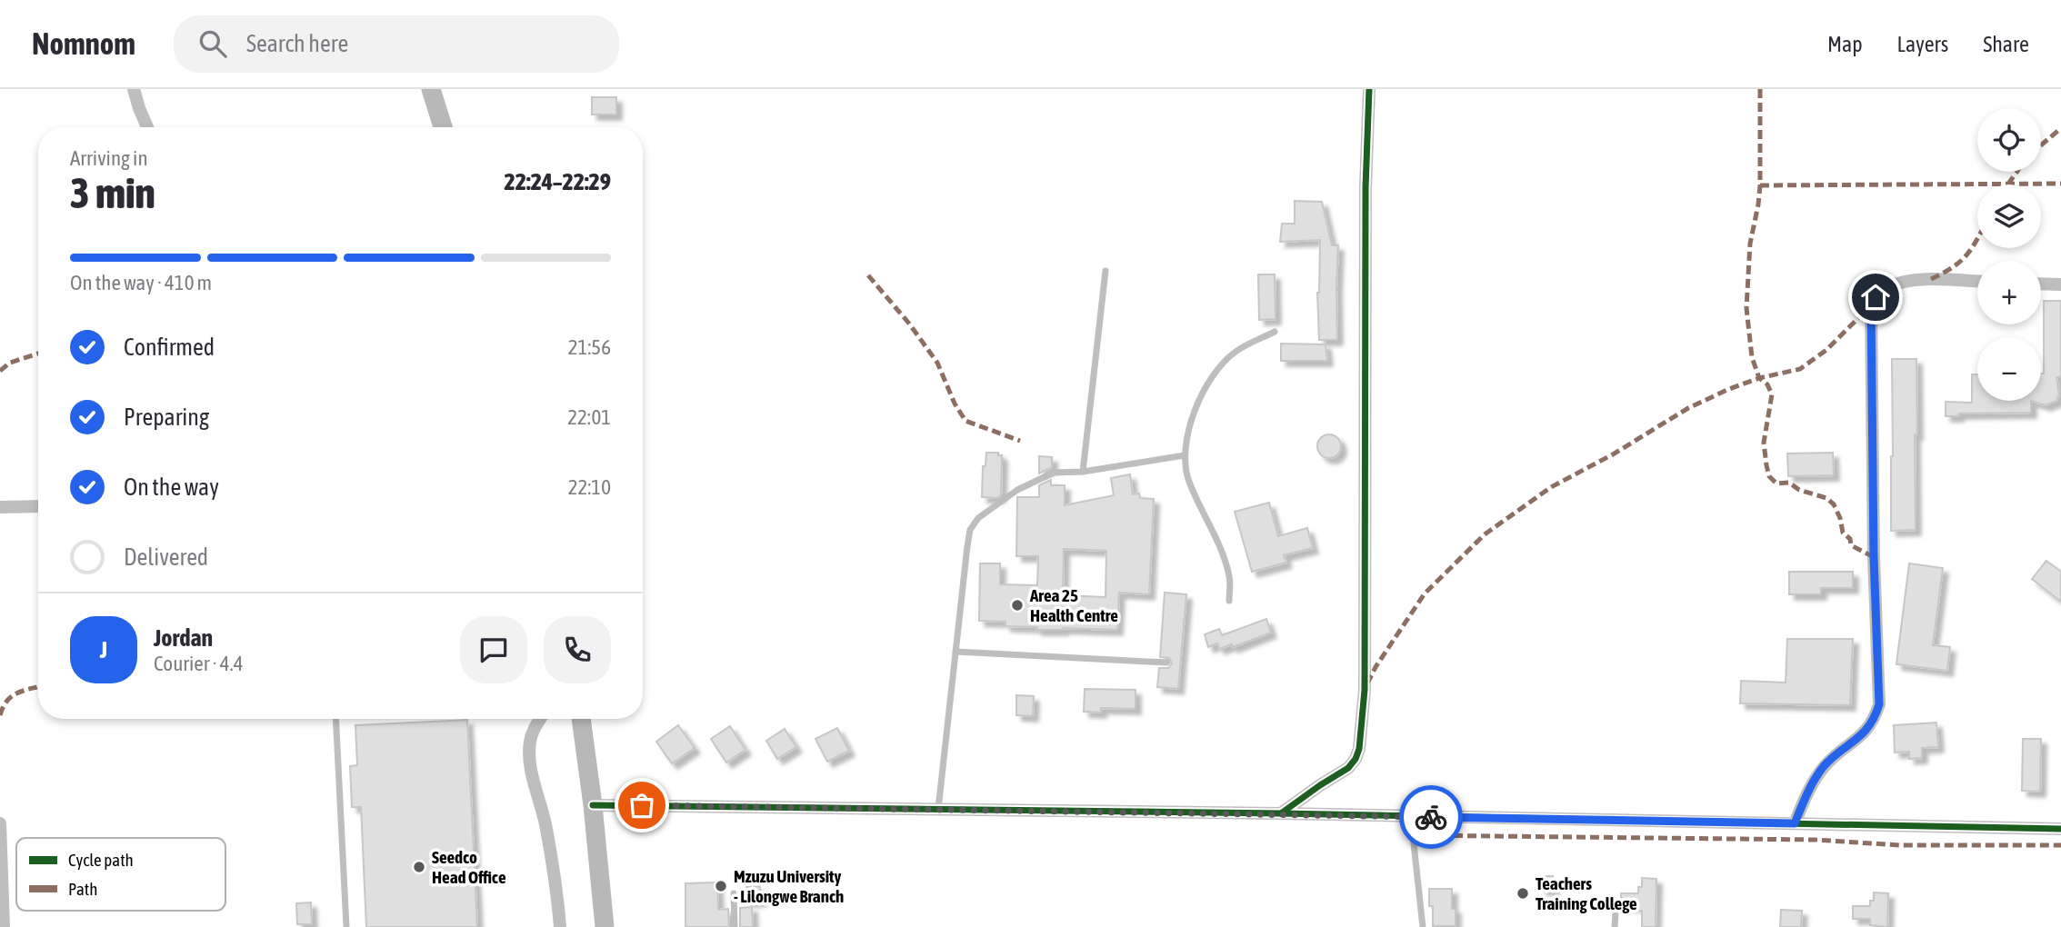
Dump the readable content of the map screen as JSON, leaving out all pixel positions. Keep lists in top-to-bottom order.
{
  "places": [
    "Area 25 Health Centre",
    "Seedco Head Office",
    "Mzuzu University - Lilongwe Branch",
    "Teachers Training College"
  ],
  "legend": ["Cycle path", "Path"],
  "page": {
    "header": "Nomnom",
    "search": "Search here",
    "nav": ["Map", "Layers", "Share"],
    "map_buttons": ["+", "−"],
    "heading": ["3 min", "Arriving in", "22:24–22:29"],
    "panel": ["Jordan", "Courier · 4.4"],
    "bar": "On the way · 410 m",
    "list": [
      ["Confirmed", "21:56"],
      ["Preparing", "22:01"],
      ["On the way", "22:10"],
      "Delivered"
    ],
    "round": "J"
  }
}
